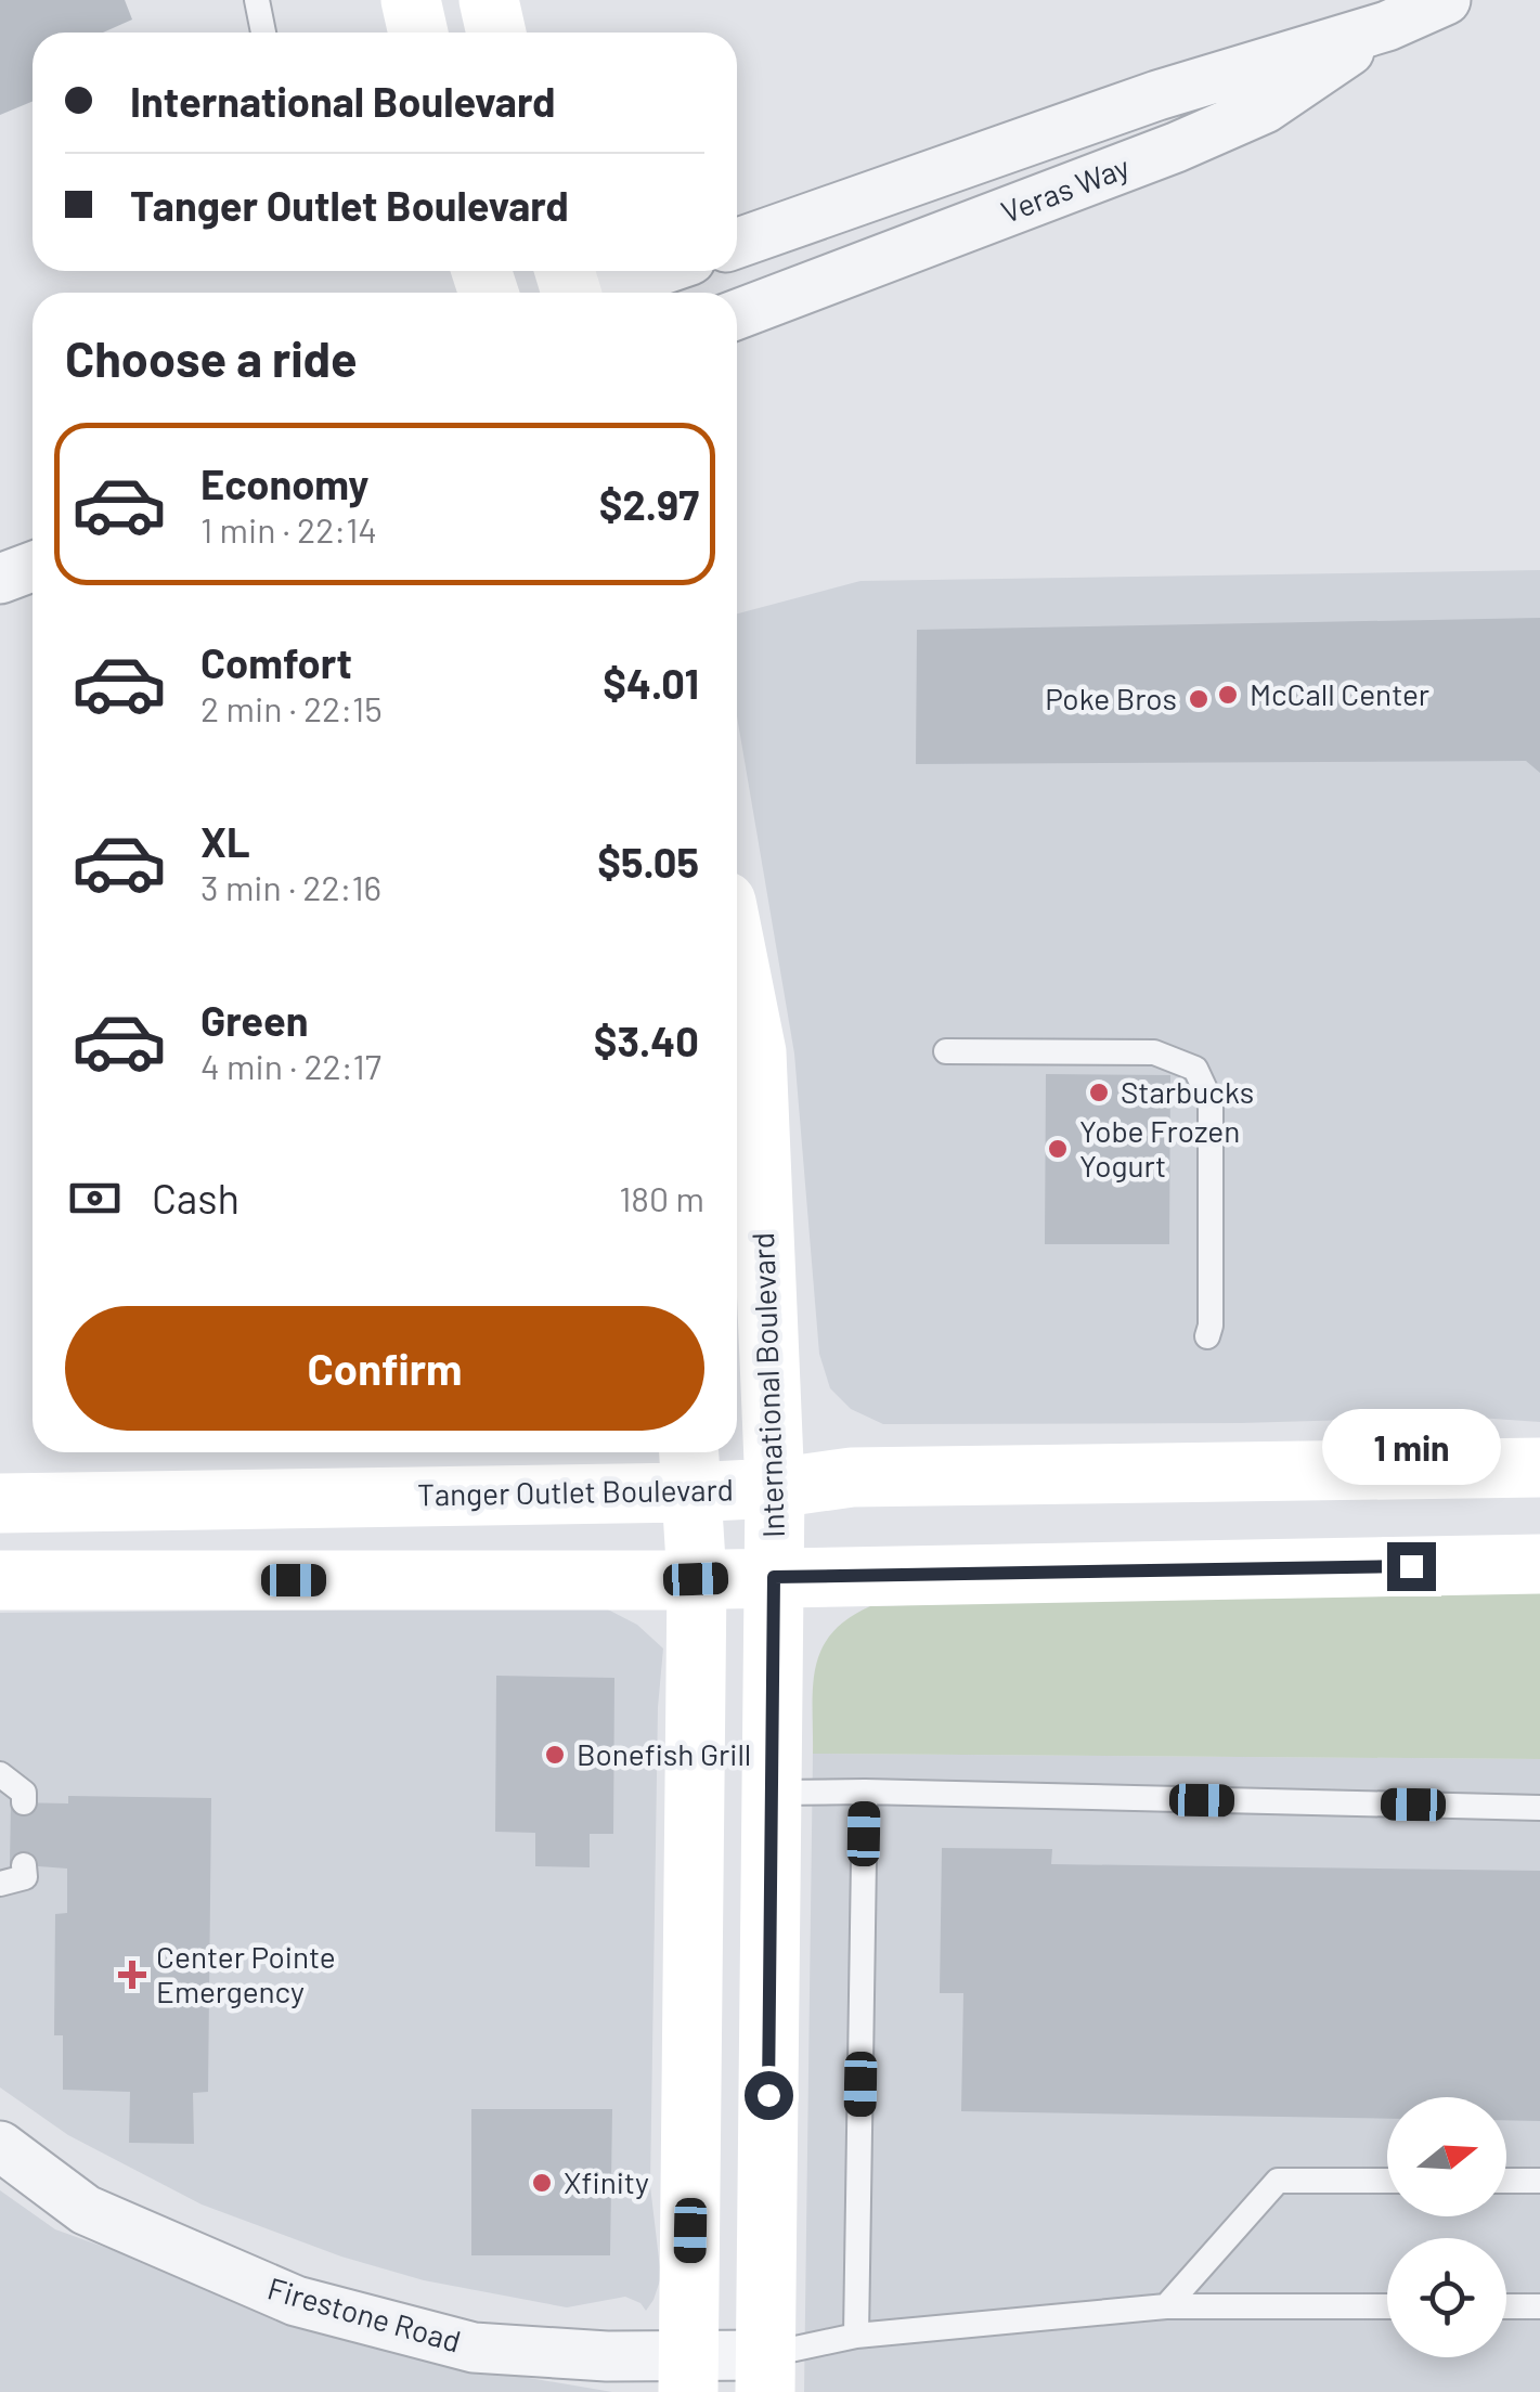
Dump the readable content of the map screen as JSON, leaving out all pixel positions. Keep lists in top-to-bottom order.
{
  "streets": {
    "street": [
      "Veras Way",
      "International Boulevard",
      "Tanger Outlet Boulevard",
      "Firestone Road"
    ]
  },
  "crossings": [
    ["International Boulevard", "Tanger Outlet Boulevard"],
    ["International Boulevard", "Firestone Road"]
  ],
  "places": {
    "other": [
      "McCall Center",
      "Poke Bros",
      "Starbucks",
      "Yobe Frozen Yogurt",
      "Bonefish Grill",
      "Xfinity"
    ],
    "health": ["Center Pointe Emergency"]
  },
  "north": "right",
  "page": {
    "banner": ["International Boulevard", "Tanger Outlet Boulevard"],
    "heading": "Choose a ride",
    "list": [
      {
        "name": "Economy",
        "note": "1 min · 22:14",
        "value": "$2.97"
      },
      {
        "name": "Comfort",
        "note": "2 min · 22:15",
        "value": "$4.01"
      },
      {
        "name": "XL",
        "note": "3 min · 22:16",
        "value": "$5.05"
      },
      {
        "name": "Green",
        "note": "4 min · 22:17",
        "value": "$3.40"
      }
    ],
    "pay": ["Cash", "180 m"],
    "buttons": "Confirm",
    "bubble": "1 min"
  }
}
